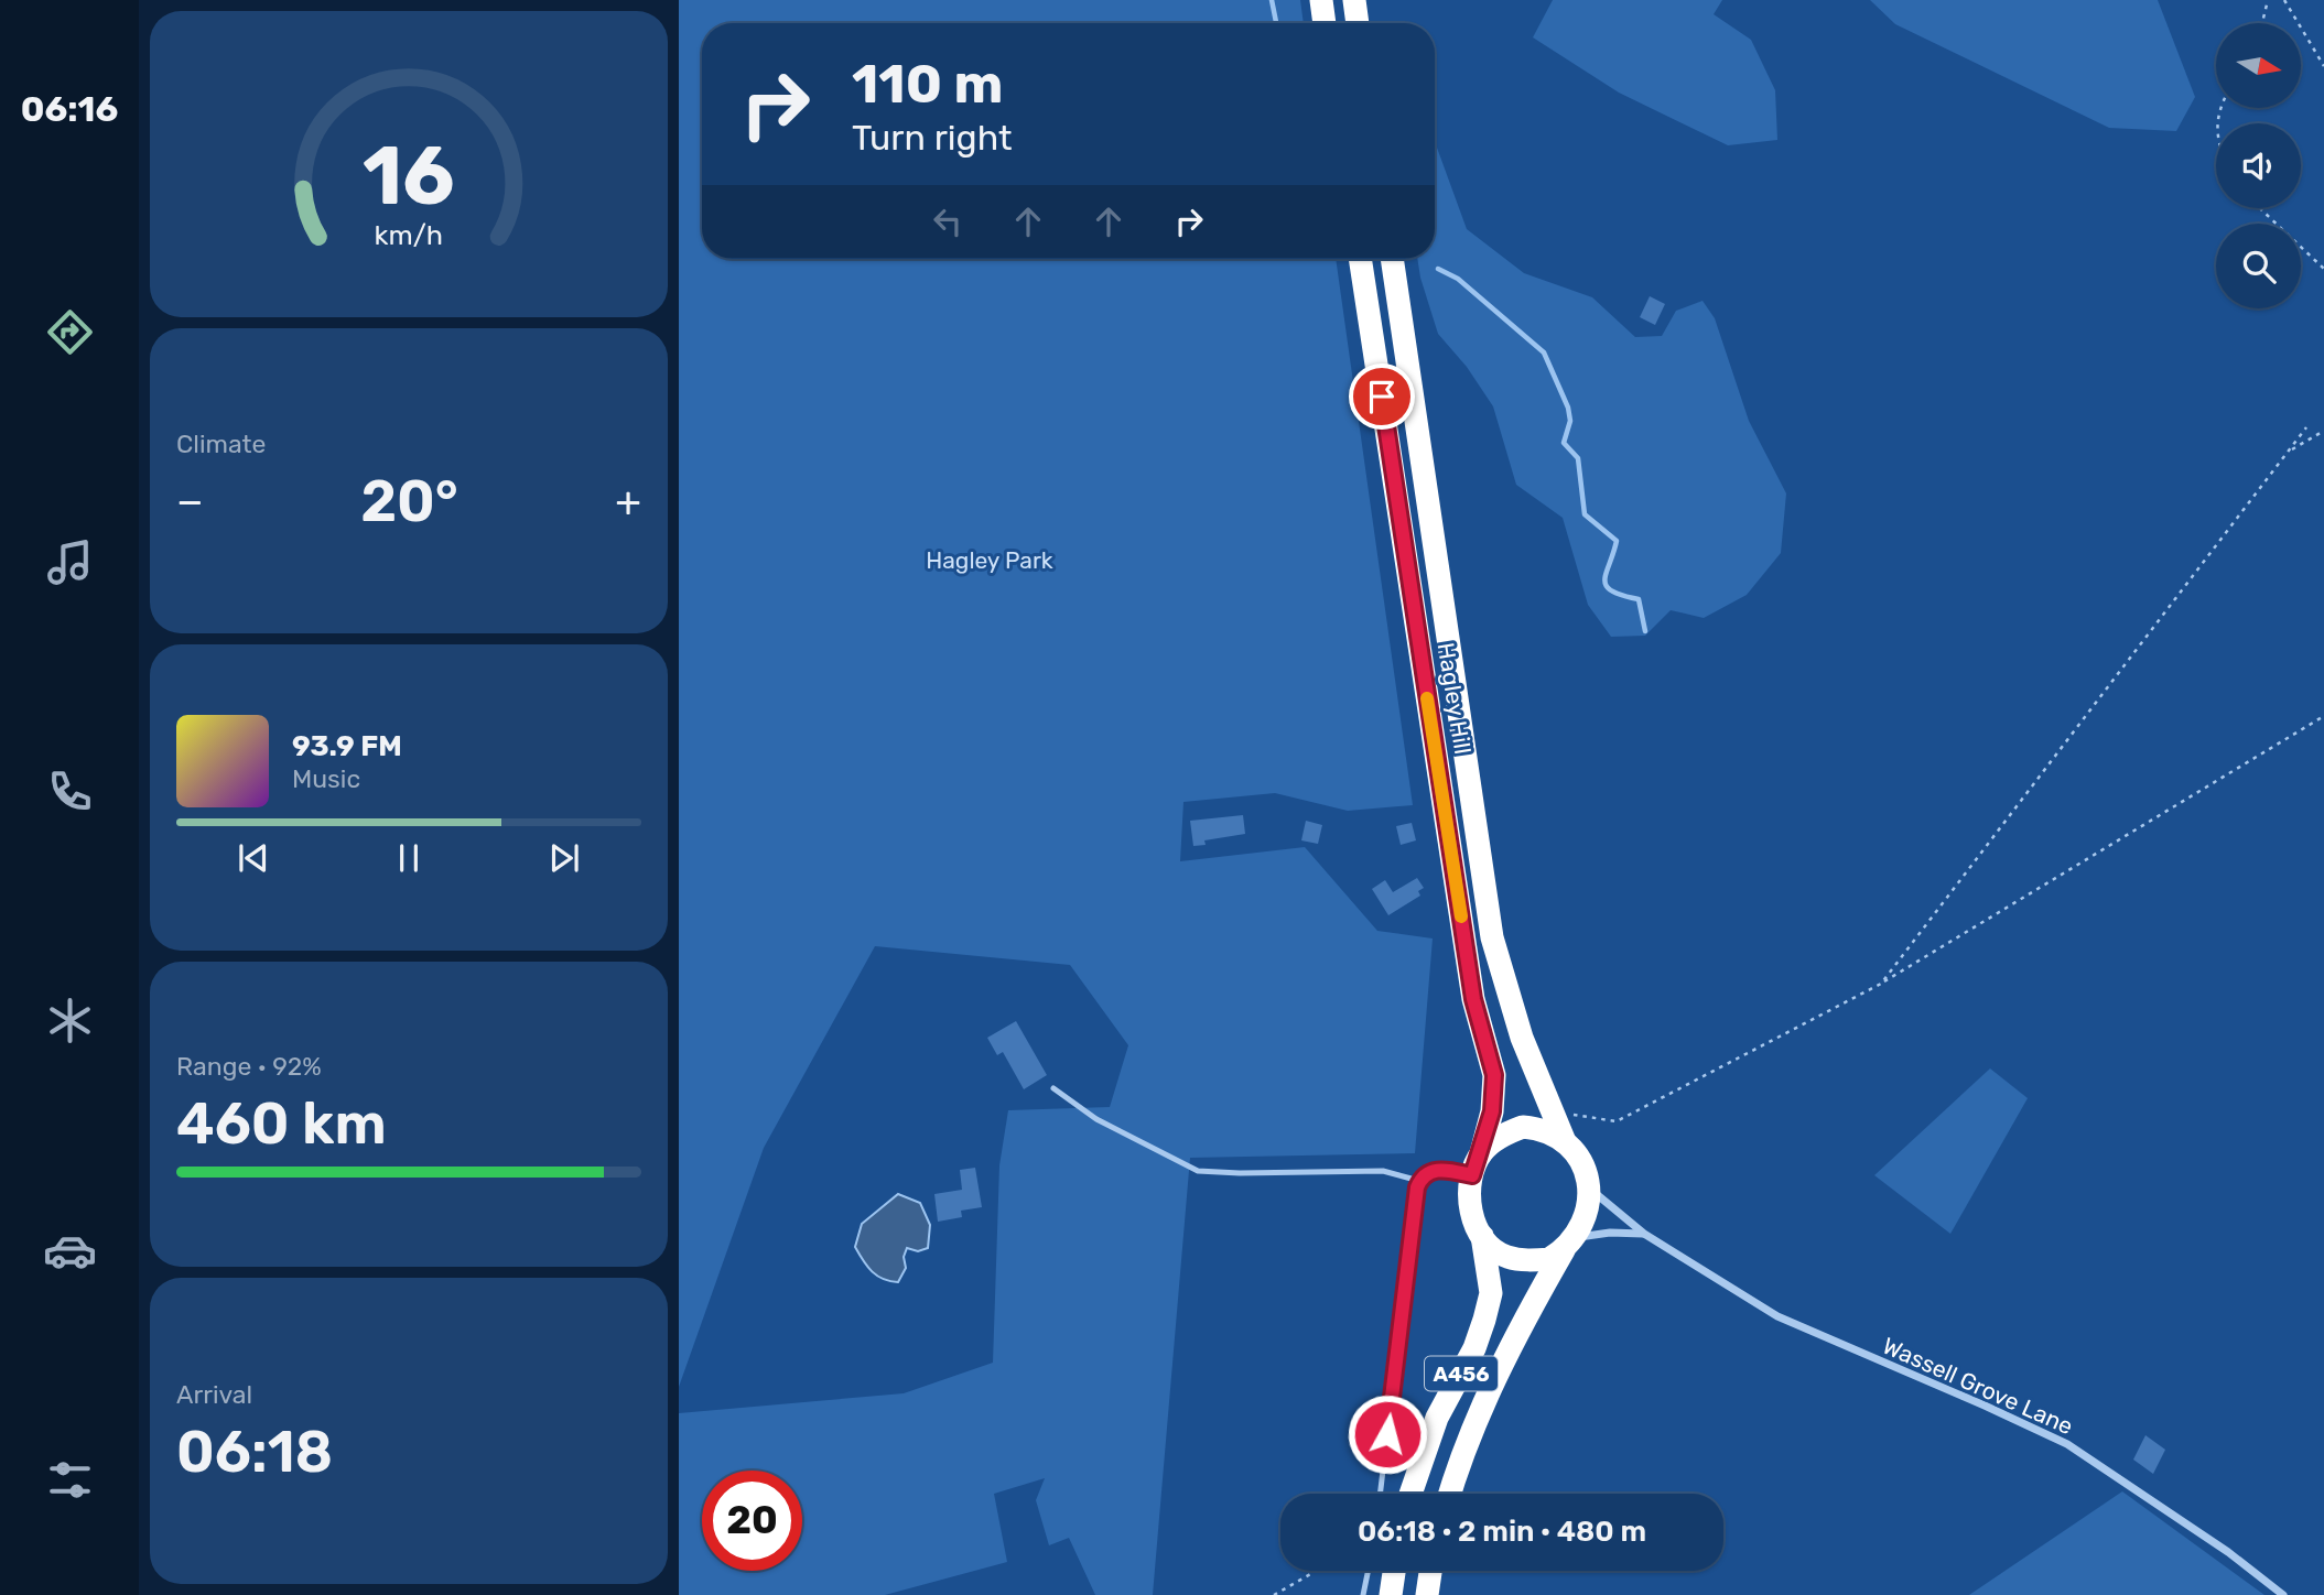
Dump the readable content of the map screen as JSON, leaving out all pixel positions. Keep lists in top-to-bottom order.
{
  "streets": {
    "highway": ["Hagley Hill", "A456"],
    "street": ["Wassell Grove Lane"]
  },
  "crossings": [
    ["Hagley Hill", "A456"],
    ["Hagley Hill", "Wassell Grove Lane"],
    ["A456", "Wassell Grove Lane"]
  ],
  "parks": ["Hagley Park"],
  "north": "right",
  "page": {
    "tabs": "06:16",
    "turn": ["110 m", "Turn right"],
    "tile": [
      "Climate",
      ["Range · 92%", "460 km"],
      ["Arrival", "06:18"]
    ],
    "heat": ["−", "20°", "+"],
    "song": ["93.9 FM", "Music"],
    "limit": "20",
    "trip": "06:18 · 2 min · 480 m",
    "gauge": ["16", "km/h"]
  }
}
